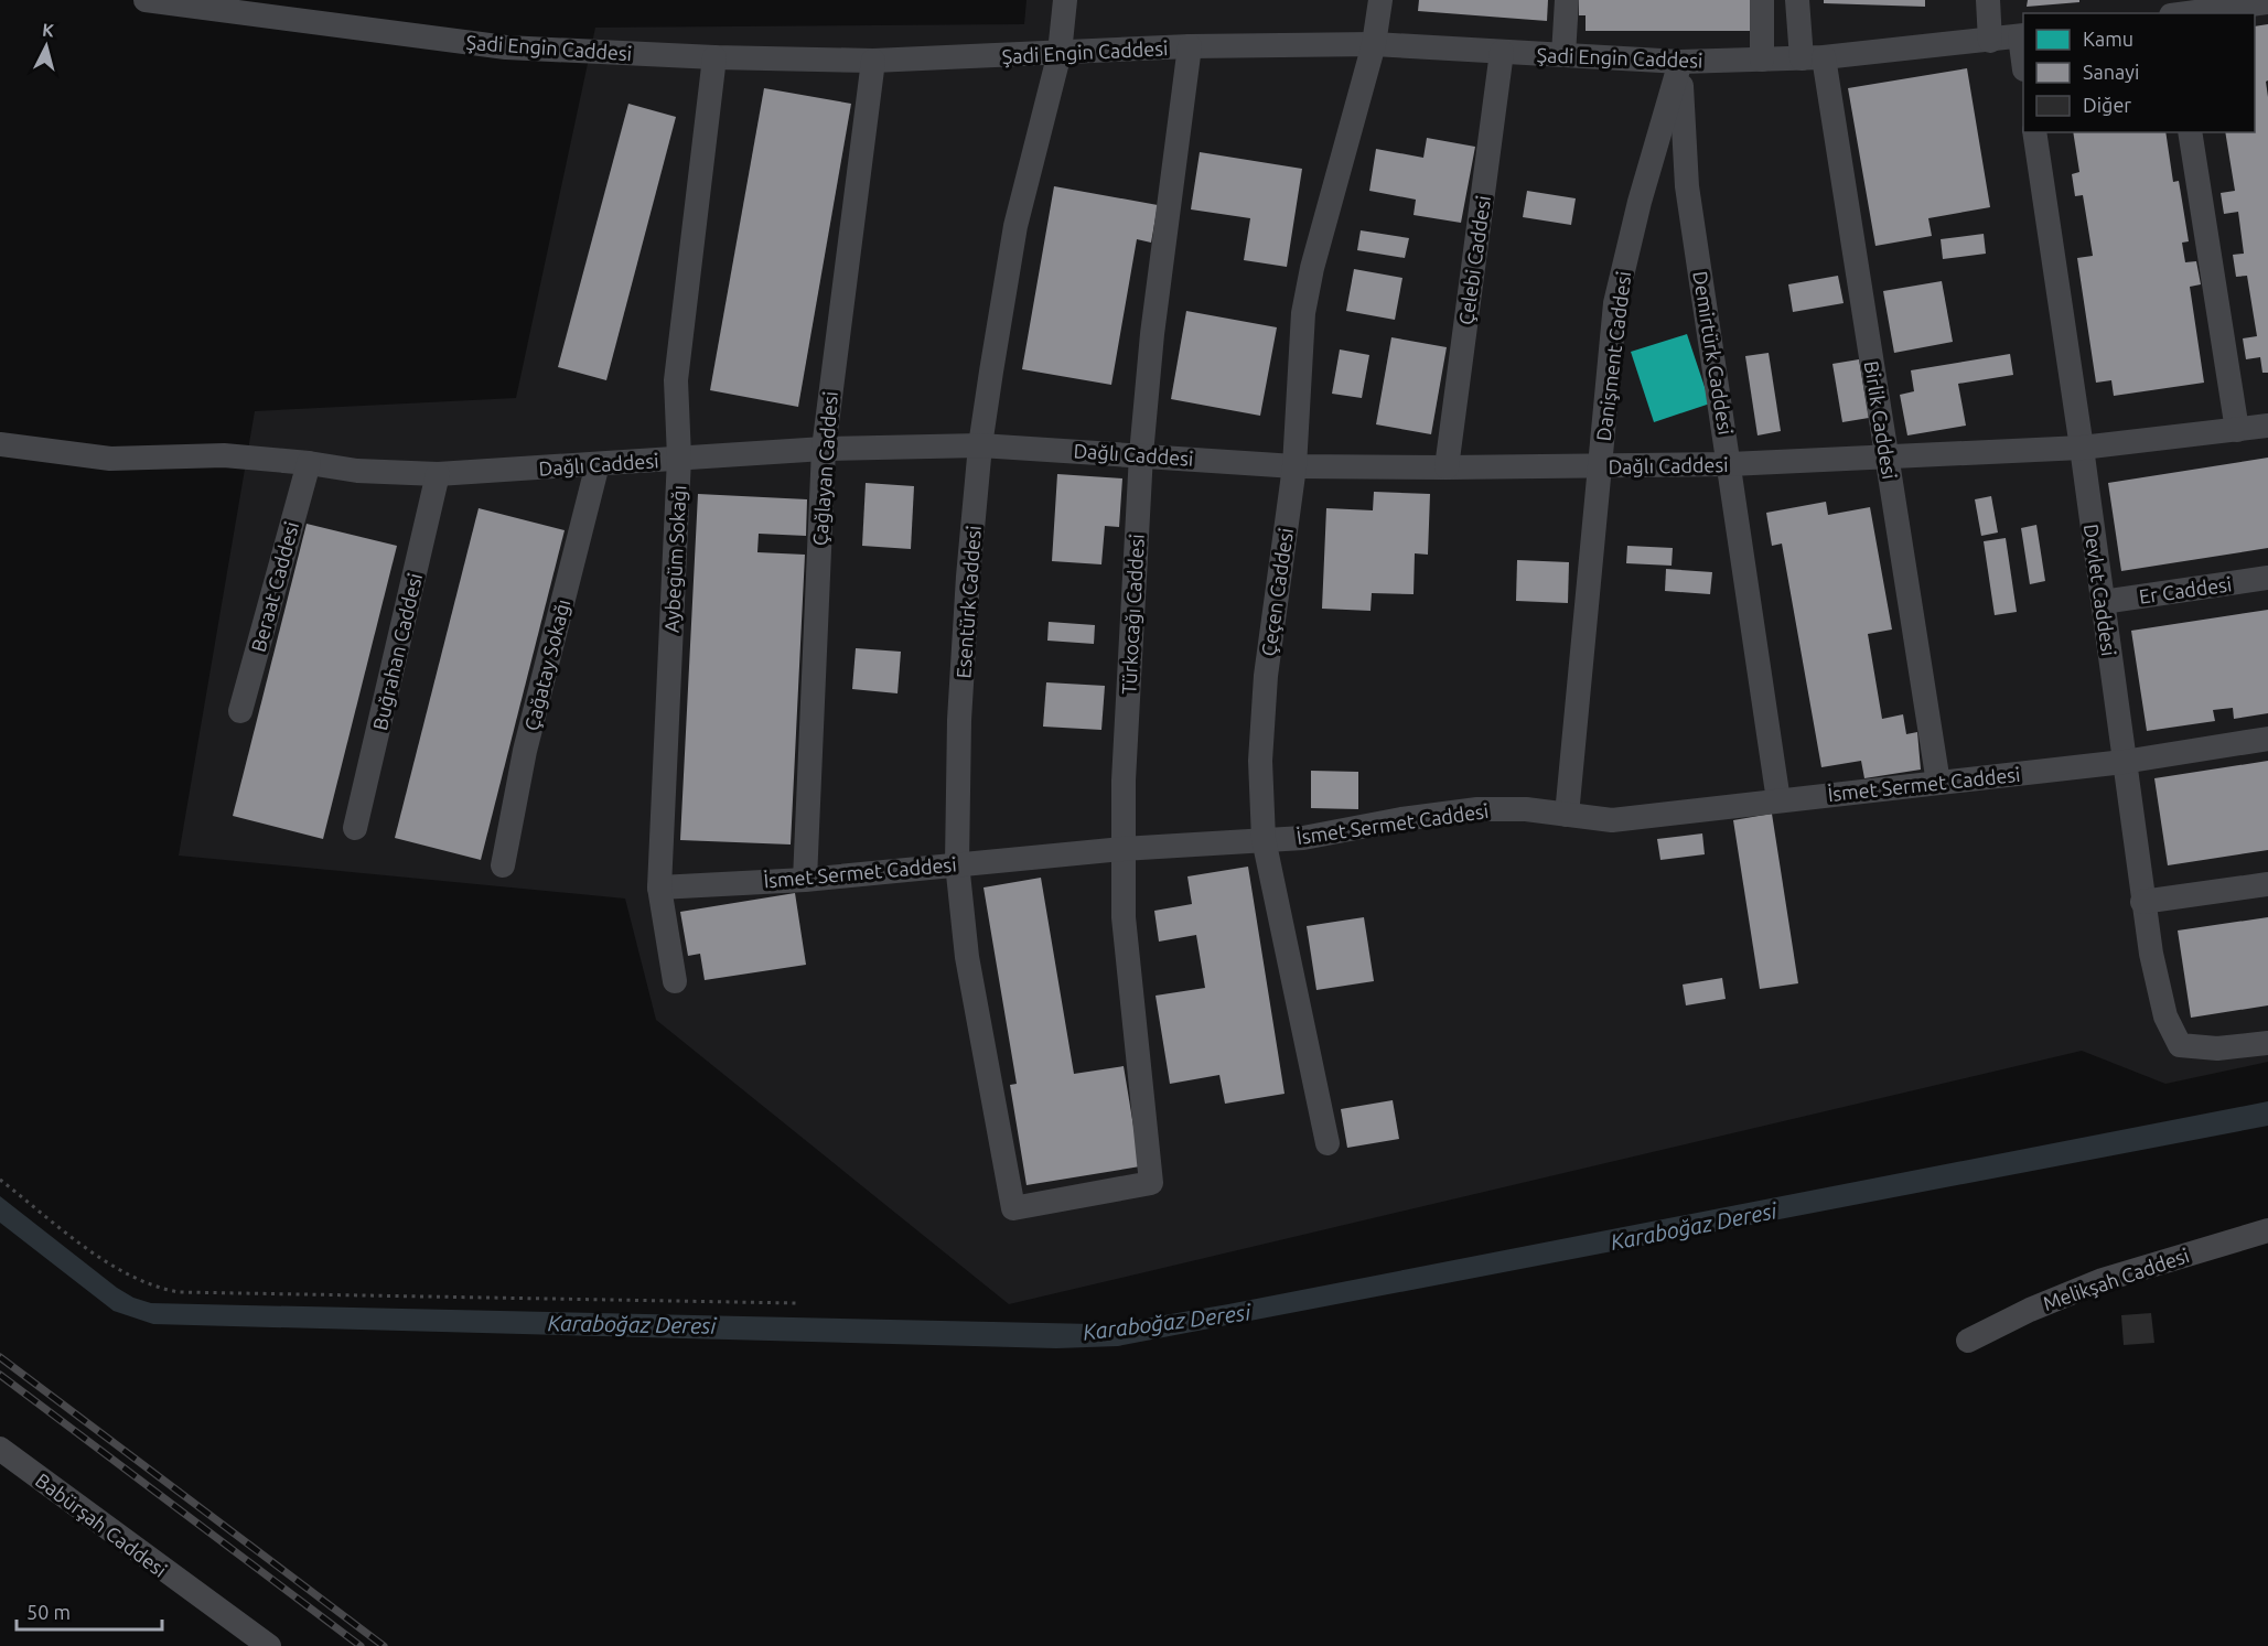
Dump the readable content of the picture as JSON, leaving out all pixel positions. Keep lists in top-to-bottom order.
{
  "streets": {
    "street": [
      "Şadi Engin Caddesi",
      "Çelebi Caddesi",
      "Demirtürk Caddesi",
      "Danişment Caddesi",
      "Birlik Caddesi",
      "Dağlı Caddesi",
      "Çağlayan Caddesi",
      "Aybegüm Sokağı",
      "Beraat Caddesi",
      "Devlet Caddesi",
      "Er Caddesi",
      "Çeçen Caddesi",
      "Esentürk Caddesi",
      "Türkocağı Caddesi",
      "Buğrahan Caddesi",
      "Çağatay Sokağı",
      "İsmet Sermet Caddesi",
      "Melikşah Caddesi",
      "Babürşah Caddesi"
    ]
  },
  "crossings": [
    ["Şadi Engin Caddesi", "Çelebi Caddesi"],
    ["Şadi Engin Caddesi", "Demirtürk Caddesi"],
    ["Şadi Engin Caddesi", "Danişment Caddesi"],
    ["Şadi Engin Caddesi", "Birlik Caddesi"],
    ["Şadi Engin Caddesi", "Çağlayan Caddesi"],
    ["Şadi Engin Caddesi", "Aybegüm Sokağı"],
    ["Şadi Engin Caddesi", "Çeçen Caddesi"],
    ["Şadi Engin Caddesi", "Esentürk Caddesi"],
    ["Şadi Engin Caddesi", "Türkocağı Caddesi"],
    ["Çelebi Caddesi", "Dağlı Caddesi"],
    ["Demirtürk Caddesi", "Danişment Caddesi"],
    ["Demirtürk Caddesi", "Dağlı Caddesi"],
    ["Demirtürk Caddesi", "İsmet Sermet Caddesi"],
    ["Danişment Caddesi", "Dağlı Caddesi"],
    ["Danişment Caddesi", "İsmet Sermet Caddesi"],
    ["Birlik Caddesi", "Dağlı Caddesi"],
    ["Birlik Caddesi", "İsmet Sermet Caddesi"],
    ["Dağlı Caddesi", "Çağlayan Caddesi"],
    ["Dağlı Caddesi", "Aybegüm Sokağı"],
    ["Dağlı Caddesi", "Beraat Caddesi"],
    ["Dağlı Caddesi", "Devlet Caddesi"],
    ["Dağlı Caddesi", "Çeçen Caddesi"],
    ["Dağlı Caddesi", "Esentürk Caddesi"],
    ["Dağlı Caddesi", "Türkocağı Caddesi"],
    ["Dağlı Caddesi", "Buğrahan Caddesi"],
    ["Dağlı Caddesi", "Çağatay Sokağı"],
    ["Çağlayan Caddesi", "İsmet Sermet Caddesi"],
    ["Aybegüm Sokağı", "İsmet Sermet Caddesi"],
    ["Devlet Caddesi", "Er Caddesi"],
    ["Devlet Caddesi", "İsmet Sermet Caddesi"],
    ["Çeçen Caddesi", "İsmet Sermet Caddesi"],
    ["Esentürk Caddesi", "Türkocağı Caddesi"],
    ["Esentürk Caddesi", "İsmet Sermet Caddesi"],
    ["Türkocağı Caddesi", "İsmet Sermet Caddesi"]
  ],
  "water": ["Karaboğaz Deresi"],
  "legend": ["Kamu", "Sanayi", "Diğer"],
  "scale_bar": "50 m",
  "north": "top"
}
